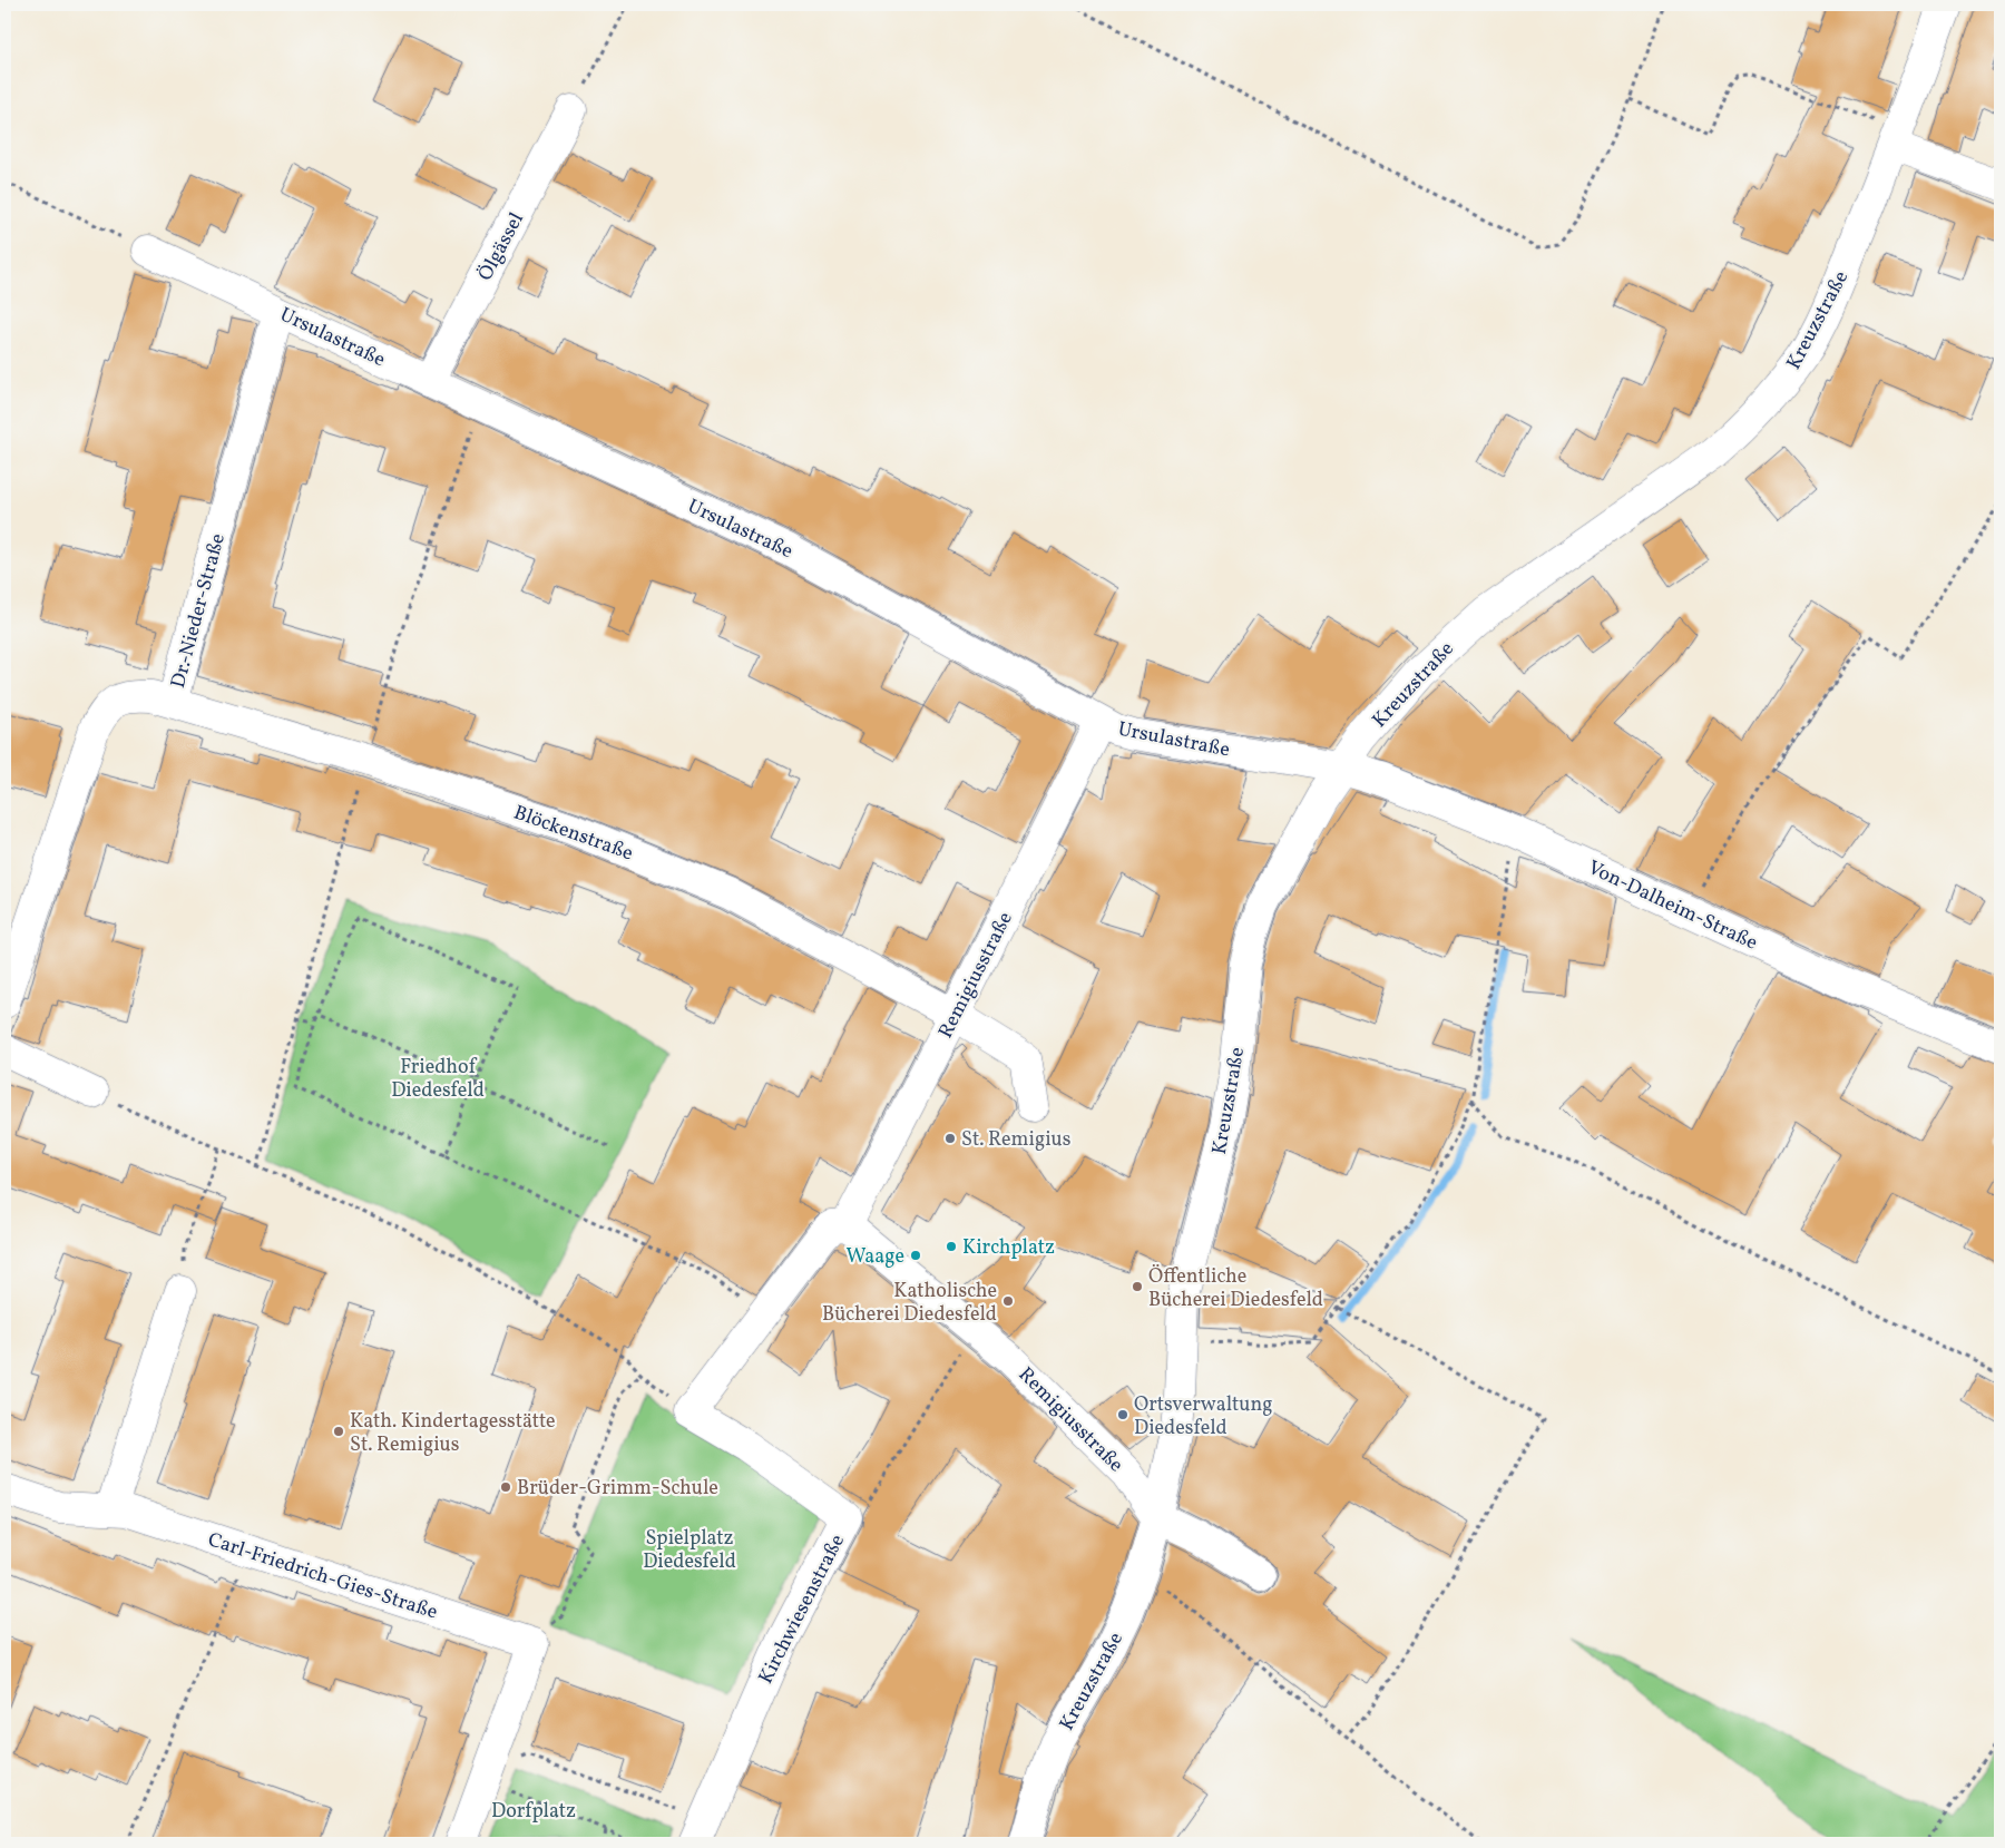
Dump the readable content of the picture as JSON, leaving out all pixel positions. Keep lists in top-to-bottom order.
{
  "streets": {
    "street": [
      "Ölgässel",
      "Kreuzstraße",
      "Ursulastraße",
      "Dr.-Nieder-Straße",
      "Blöckenstraße",
      "Von-Dalheim-Straße",
      "Remigiusstraße",
      "Carl-Friedrich-Gies-Straße",
      "Kirchwiesenstraße"
    ]
  },
  "crossings": [
    ["Ölgässel", "Ursulastraße"],
    ["Kreuzstraße", "Ursulastraße"],
    ["Kreuzstraße", "Von-Dalheim-Straße"],
    ["Kreuzstraße", "Remigiusstraße"],
    ["Ursulastraße", "Dr.-Nieder-Straße"],
    ["Ursulastraße", "Von-Dalheim-Straße"],
    ["Ursulastraße", "Remigiusstraße"],
    ["Dr.-Nieder-Straße", "Blöckenstraße"],
    ["Blöckenstraße", "Remigiusstraße"]
  ],
  "parks": ["Friedhof Diedesfeld", "Spielplatz Diedesfeld", "Dorfplatz"],
  "places": [
    "St. Remigius",
    "Kirchplatz",
    "Waage",
    "Öffentliche Bücherei Diedesfeld",
    "Katholische Bücherei Diedesfeld",
    "Ortsverwaltung Diedesfeld",
    "Kath. Kindertagesstätte St. Remigius",
    "Brüder-Grimm-Schule"
  ]
}
